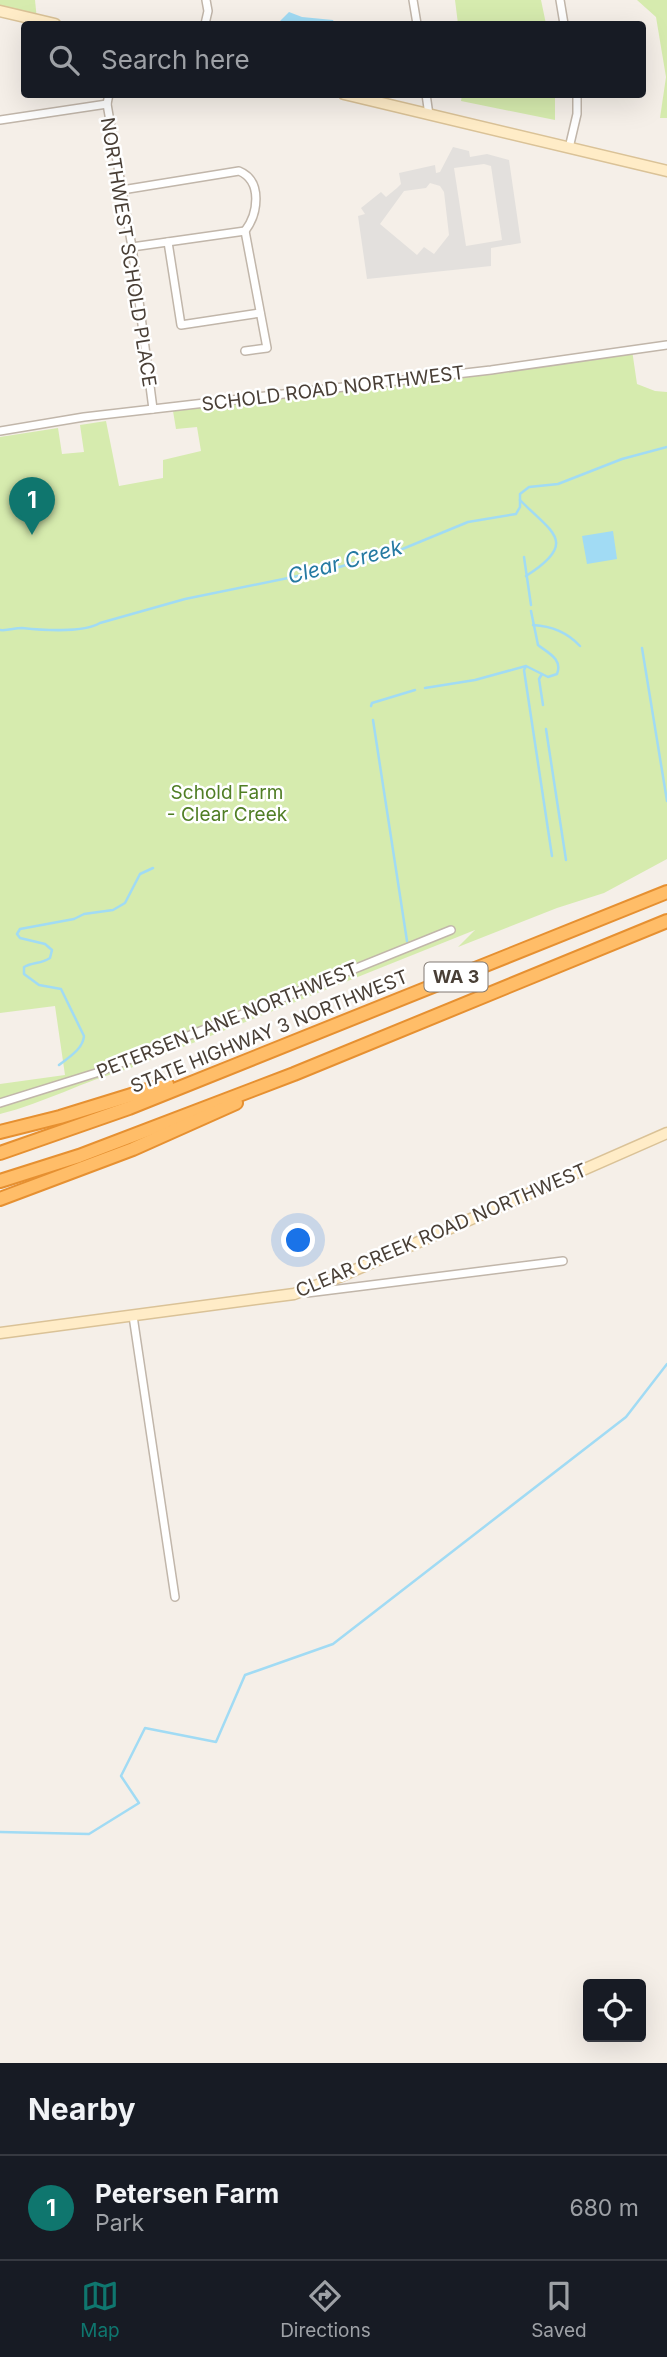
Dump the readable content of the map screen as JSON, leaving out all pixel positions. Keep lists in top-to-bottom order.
{
  "streets": {
    "highway": ["WA 3", "STATE HIGHWAY 3 NORTHWEST"],
    "main road": ["CLEAR CREEK ROAD NORTHWEST"],
    "street": ["NORTHWEST SCHOLD PLACE", "SCHOLD ROAD NORTHWEST", "PETERSEN LANE NORTHWEST"]
  },
  "crossings": [
    ["NORTHWEST SCHOLD PLACE", "SCHOLD ROAD NORTHWEST"]
  ],
  "water": ["Clear Creek"],
  "parks": ["Schold Farm - Clear Creek"],
  "page": {
    "search": "Search here",
    "pins": "1",
    "heading": "Nearby",
    "list": [
      {
        "mark": "1",
        "name": "Petersen Farm",
        "note": "Park",
        "value": "680 m"
      }
    ],
    "nav": ["Map", "Directions", "Saved"]
  }
}
